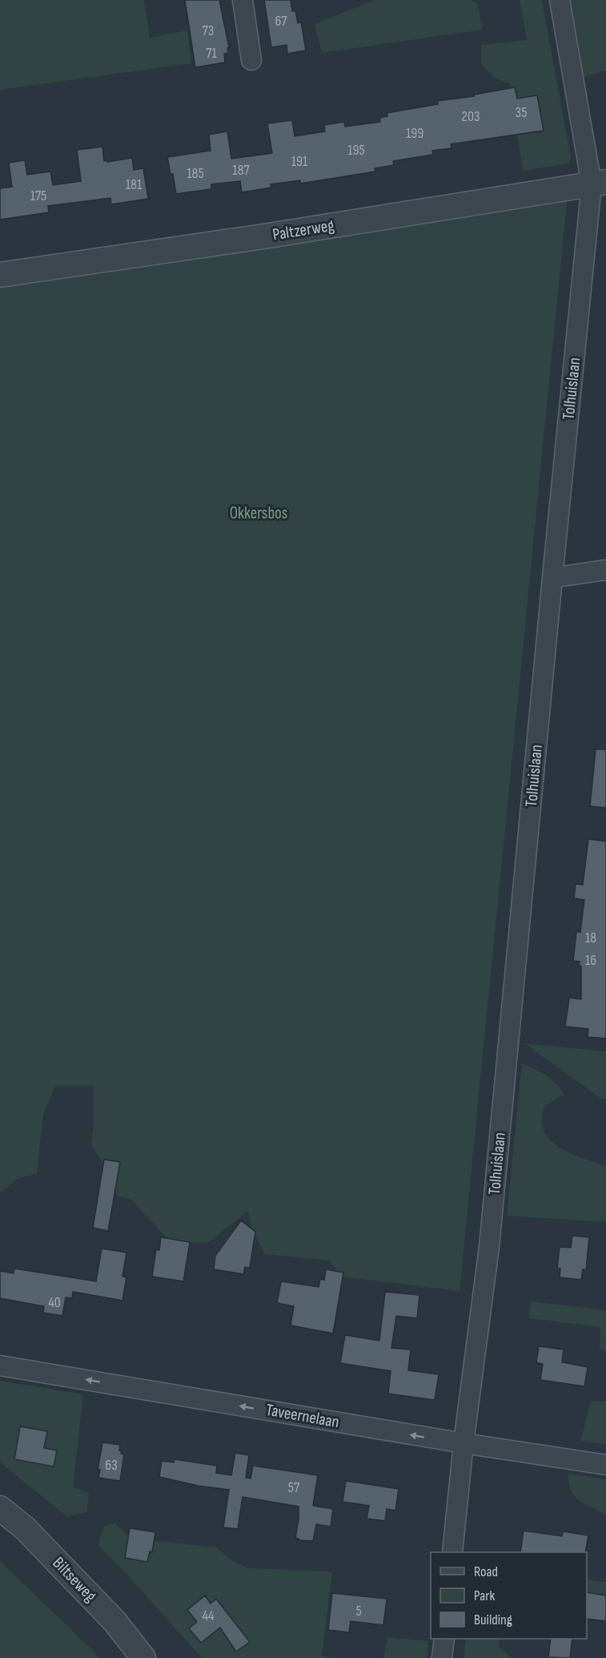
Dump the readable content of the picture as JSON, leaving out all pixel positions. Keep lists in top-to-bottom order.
{
  "streets": {
    "street": [
      "Paltzerweg",
      "Tolhuislaan",
      "Taveernelaan",
      "Biltseweg"
    ]
  },
  "crossings": [
    ["Paltzerweg", "Tolhuislaan"],
    ["Tolhuislaan", "Taveernelaan"]
  ],
  "one_way": ["Taveernelaan"],
  "parks": ["Okkersbos"],
  "house_numbers": [
    "67",
    "73",
    "71",
    "35",
    "203",
    "199",
    "195",
    "191",
    "187",
    "185",
    "181",
    "175",
    "18",
    "16",
    "40",
    "63",
    "57",
    "5",
    "44"
  ],
  "legend": ["Road", "Park", "Building"]
}
